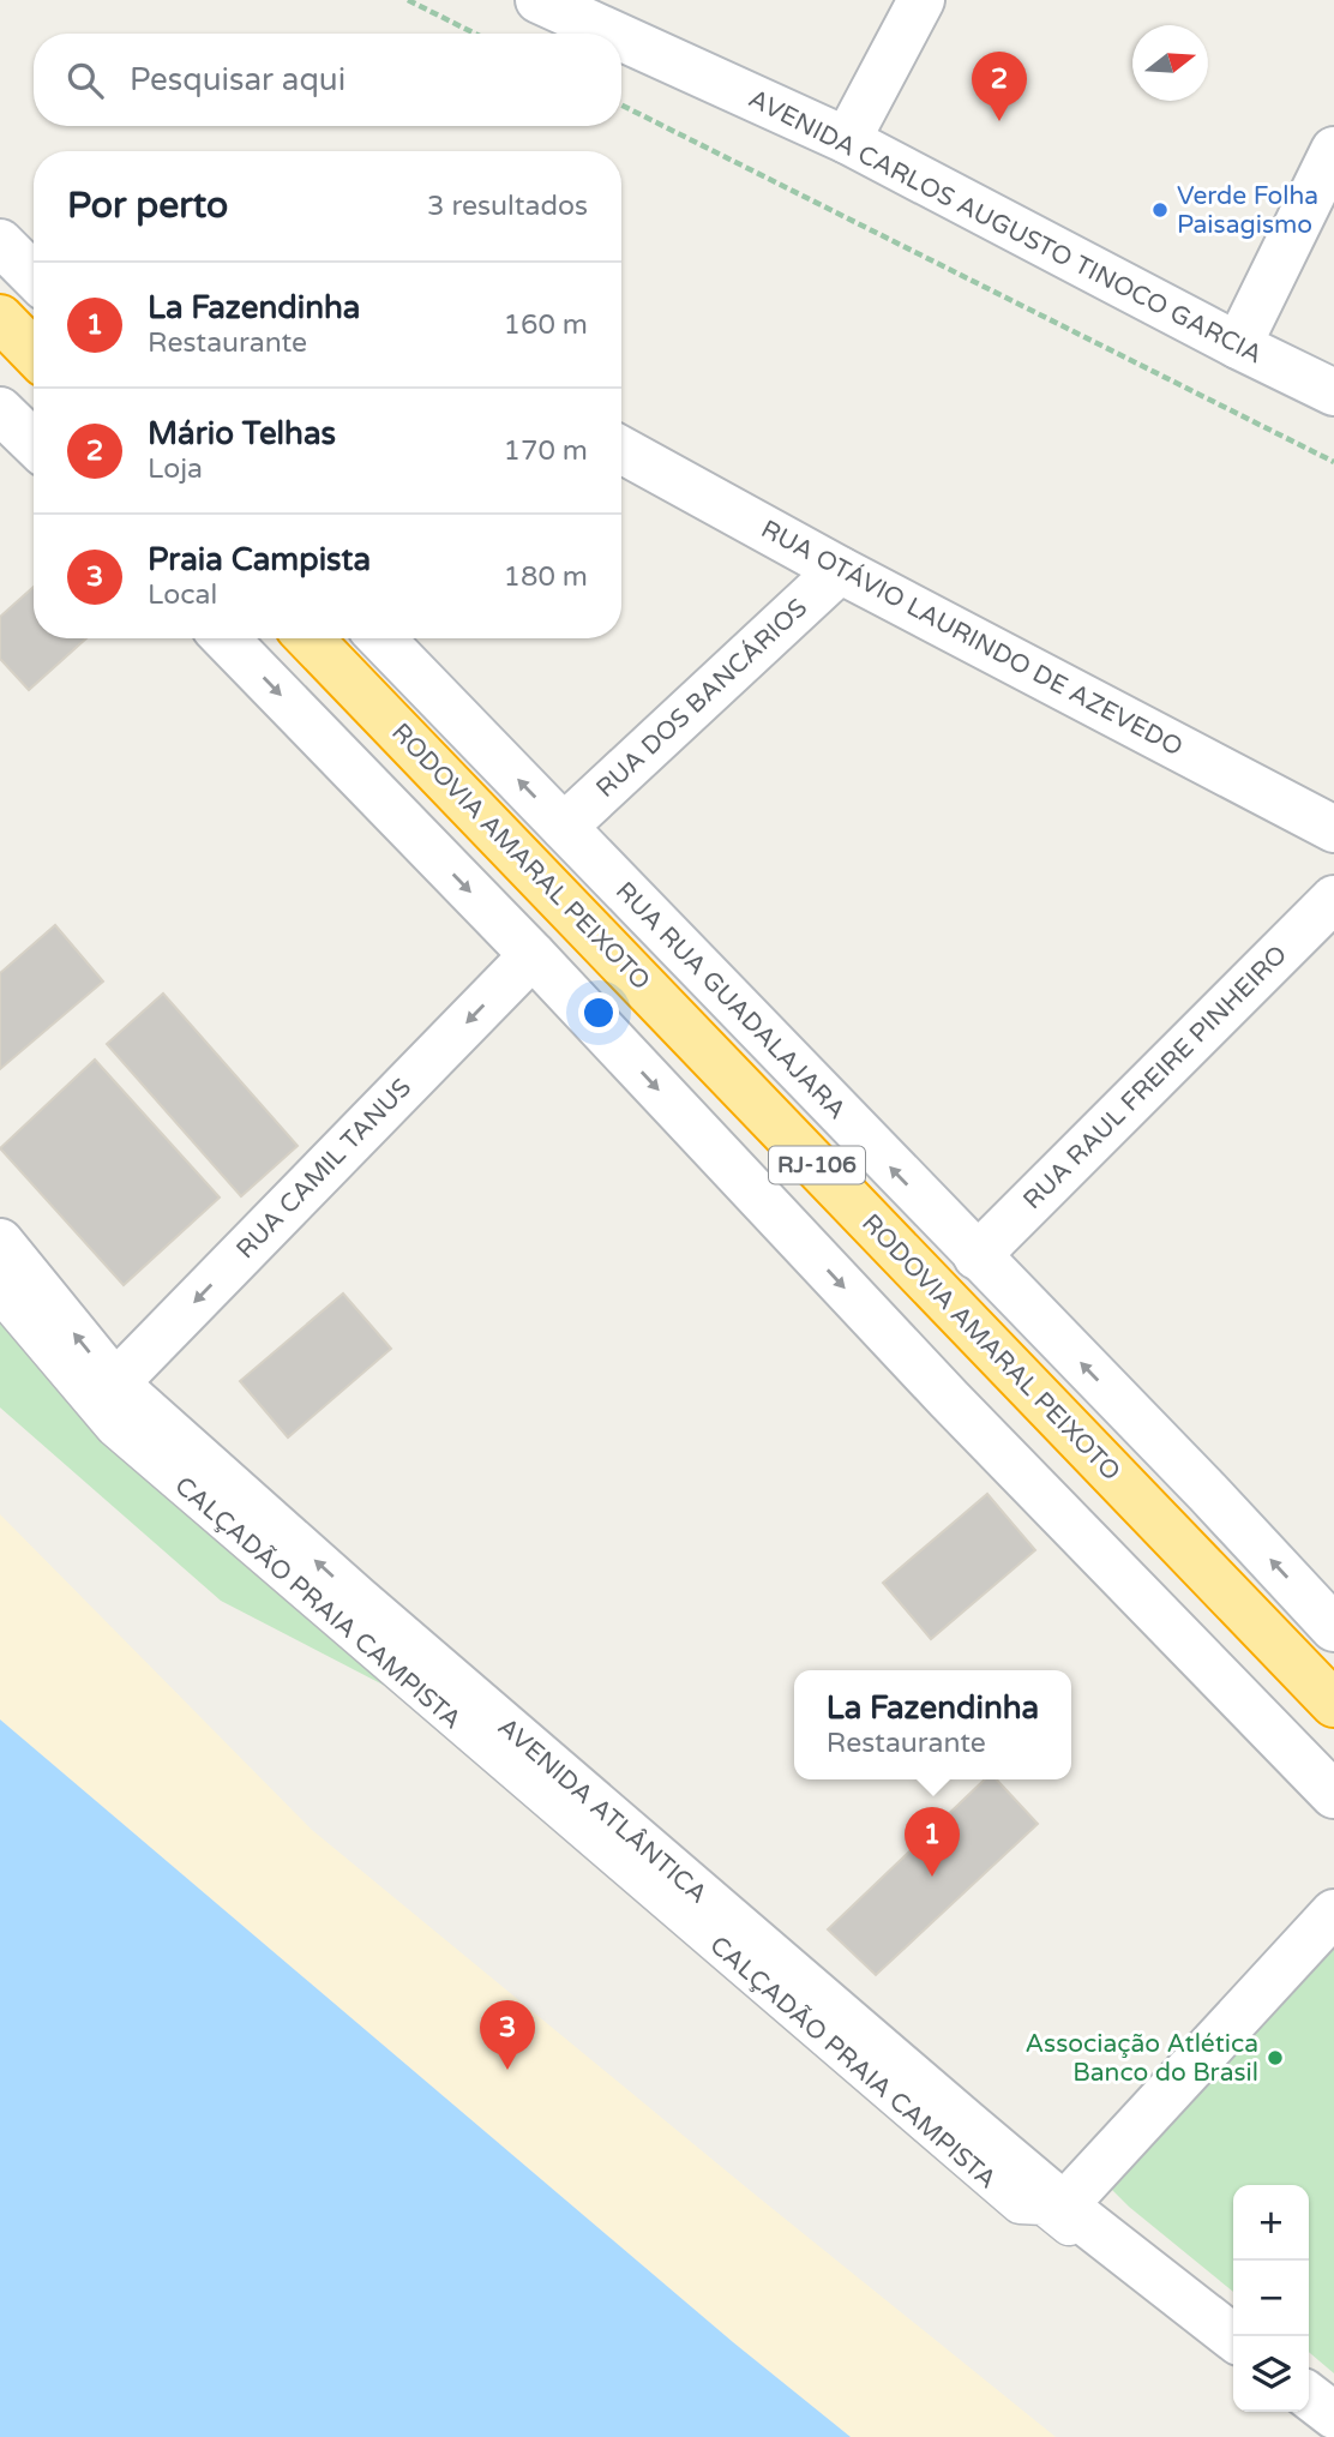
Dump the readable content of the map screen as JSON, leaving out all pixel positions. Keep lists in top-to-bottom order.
{
  "streets": {
    "highway": ["RODOVIA AMARAL PEIXOTO", "RJ-106"],
    "street": [
      "AVENIDA CARLOS AUGUSTO TINOCO GARCIA",
      "RUA OTÁVIO LAURINDO DE AZEVEDO",
      "RUA DOS BANCÁRIOS",
      "RUA RUA GUADALAJARA",
      "RUA RAUL FREIRE PINHEIRO",
      "RUA CAMIL TANUS",
      "CALÇADÃO PRAIA CAMPISTA",
      "AVENIDA ATLÂNTICA"
    ]
  },
  "crossings": [
    ["RUA OTÁVIO LAURINDO DE AZEVEDO", "RUA DOS BANCÁRIOS"],
    ["RUA DOS BANCÁRIOS", "RUA RUA GUADALAJARA"],
    ["RUA RUA GUADALAJARA", "RUA RAUL FREIRE PINHEIRO"],
    ["RUA CAMIL TANUS", "AVENIDA ATLÂNTICA"]
  ],
  "one_way": ["RUA CAMIL TANUS", "AVENIDA ATLÂNTICA"],
  "places": ["Verde Folha Paisagismo", "Associação Atlética Banco do Brasil"],
  "north": "right",
  "page": {
    "search": "Pesquisar aqui",
    "pins": ["2", "1", "3"],
    "heading": ["Por perto", "3 resultados"],
    "list": [
      {
        "mark": "1",
        "name": "La Fazendinha",
        "note": "Restaurante",
        "value": "160 m"
      },
      {
        "mark": "2",
        "name": "Mário Telhas",
        "note": "Loja",
        "value": "170 m"
      },
      {
        "mark": "3",
        "name": "Praia Campista",
        "note": "Local",
        "value": "180 m"
      }
    ],
    "popup": ["La Fazendinha", "Restaurante"],
    "map_buttons": ["+", "−"]
  }
}
